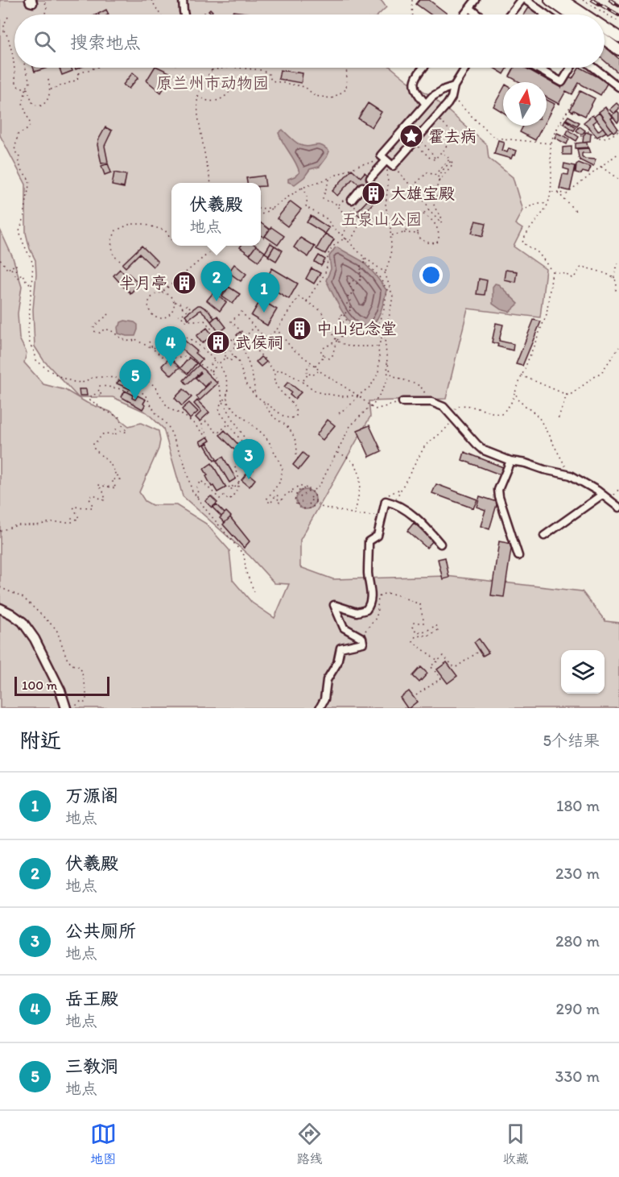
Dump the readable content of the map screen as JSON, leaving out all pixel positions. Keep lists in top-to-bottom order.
{
  "parks": ["原兰州市动物园", "五泉山公园"],
  "places": {
    "place": ["霍去病"],
    "building": [
      "大雄宝殿",
      "半月亭",
      "中山纪念堂",
      "武侯祠"
    ]
  },
  "scale_bar": "100 m",
  "north": "top",
  "page": {
    "search": "搜索地点",
    "popup": ["伏羲殿", "地点"],
    "pins": [
      "2",
      "1",
      "4",
      "5",
      "3"
    ],
    "scale": "100 m",
    "heading": ["附近", "5个结果"],
    "list": [
      {
        "mark": "1",
        "name": "万源阁",
        "note": "地点",
        "value": "180 m"
      },
      {
        "mark": "2",
        "name": "伏羲殿",
        "note": "地点",
        "value": "230 m"
      },
      {
        "mark": "3",
        "name": "公共厕所",
        "note": "地点",
        "value": "280 m"
      },
      {
        "mark": "4",
        "name": "岳王殿",
        "note": "地点",
        "value": "290 m"
      },
      {
        "mark": "5",
        "name": "三教洞",
        "note": "地点",
        "value": "330 m"
      }
    ],
    "nav": ["地图", "路线", "收藏"]
  }
}
